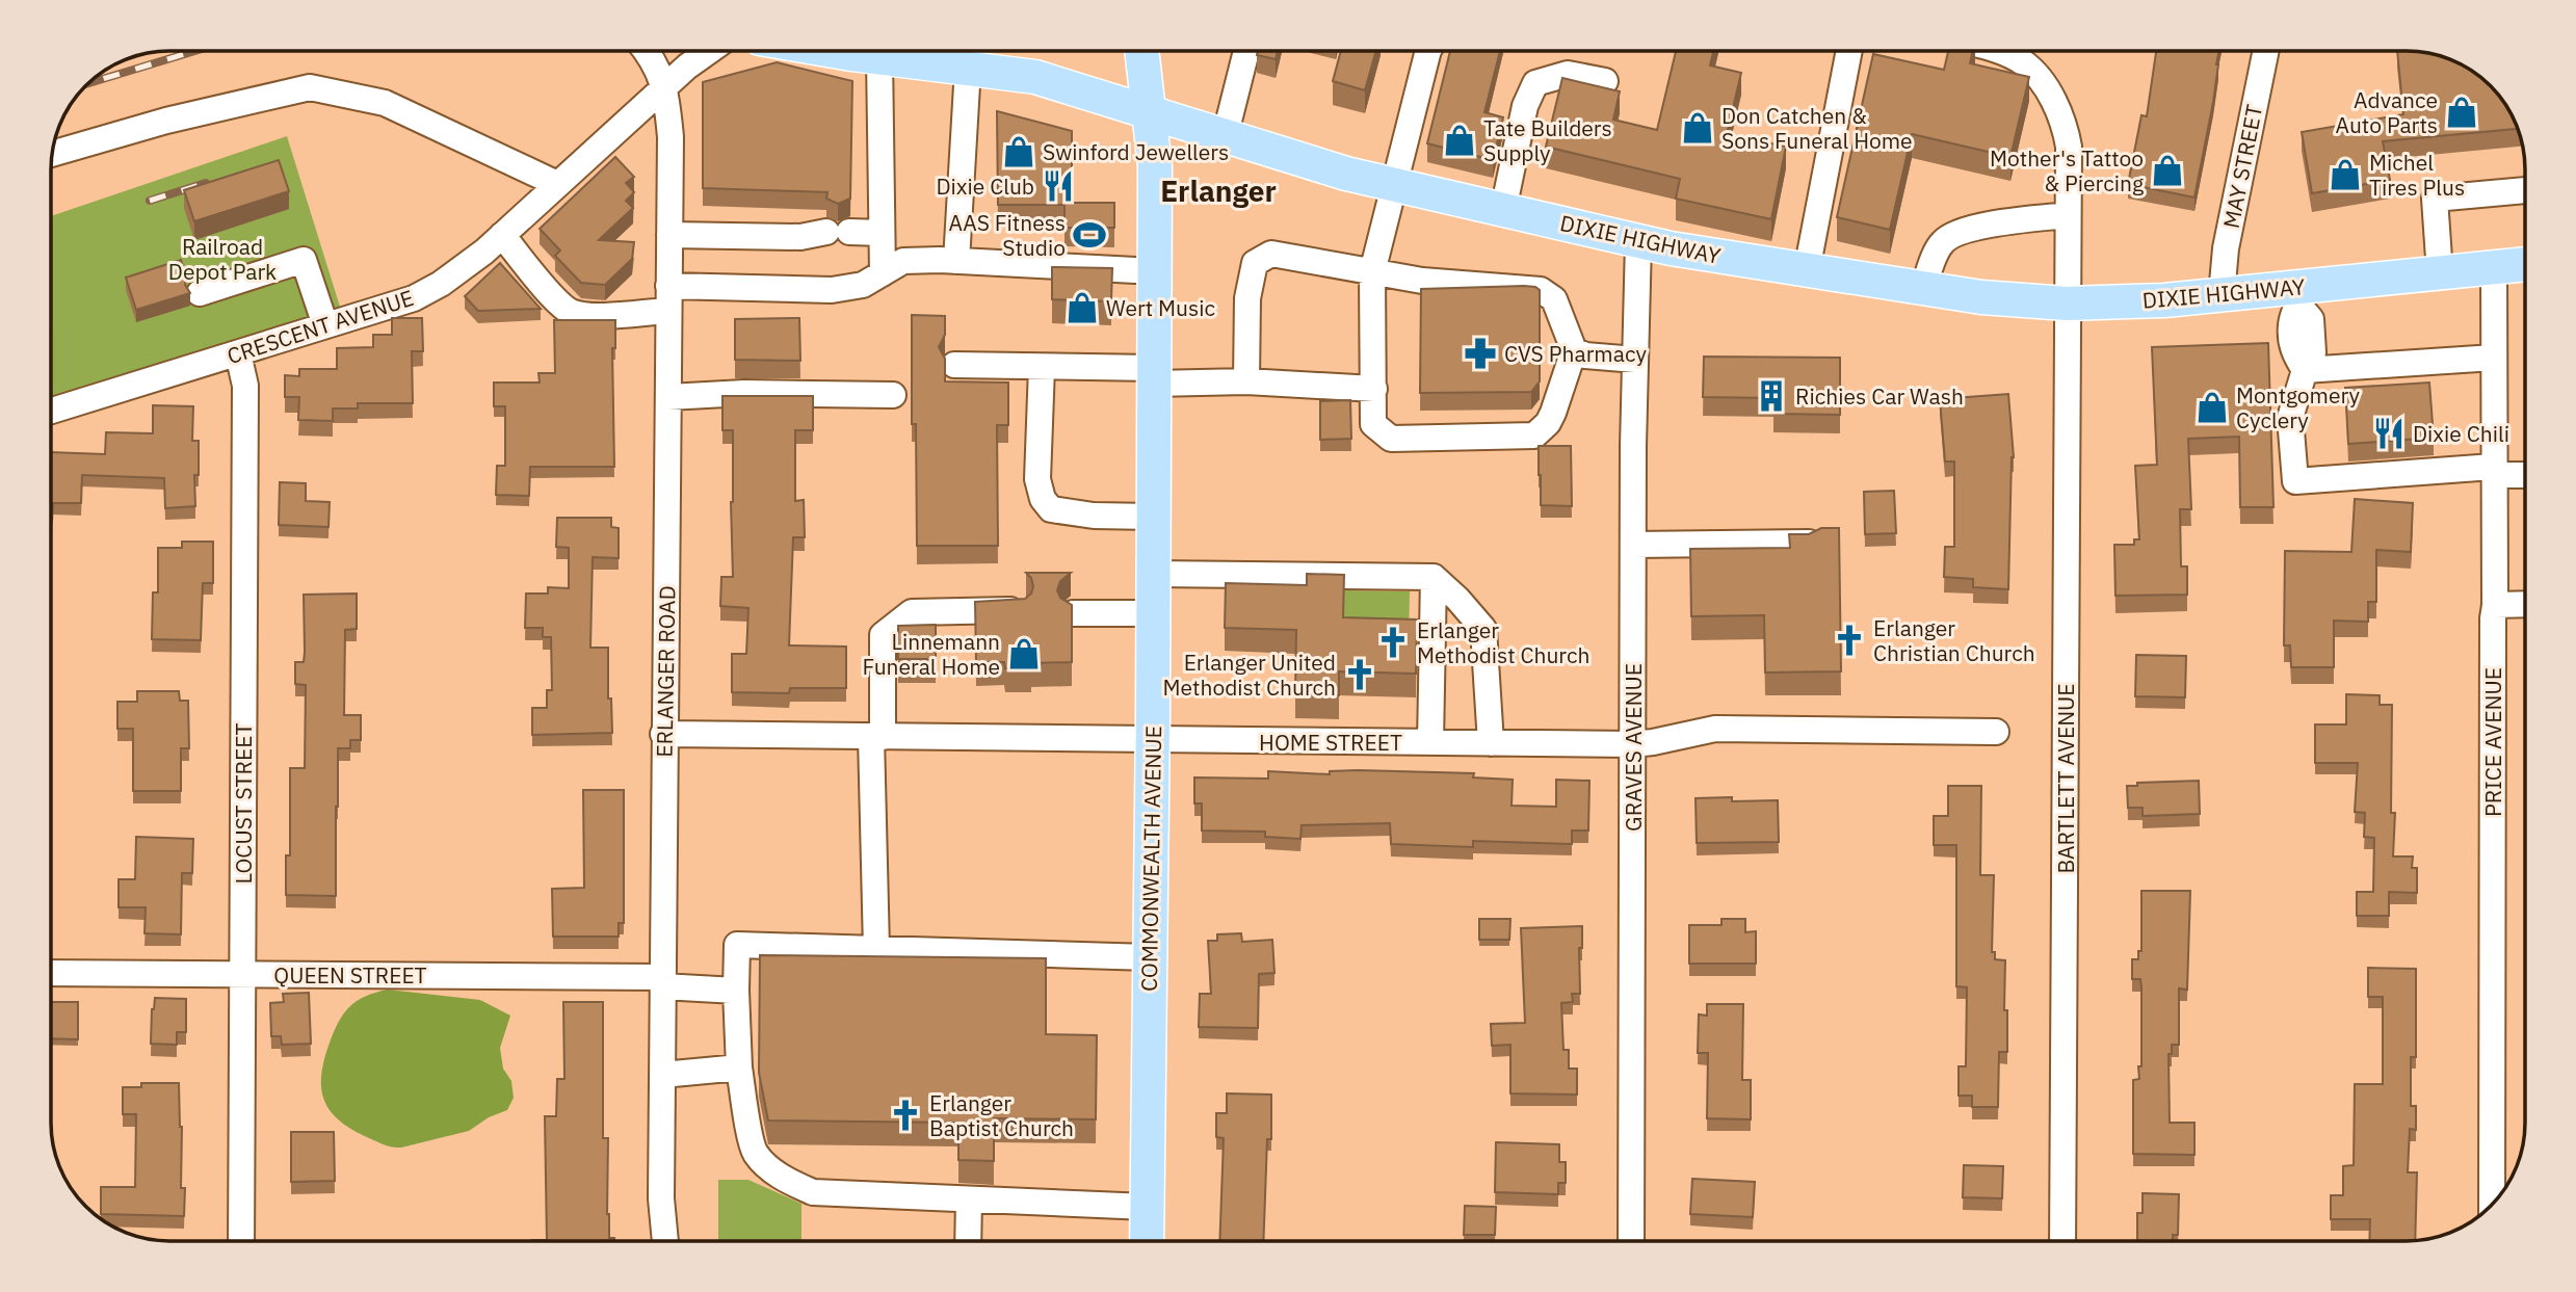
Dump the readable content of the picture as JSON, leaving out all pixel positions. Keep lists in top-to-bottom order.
{
  "streets": {
    "main road": ["DIXIE HIGHWAY", "COMMONWEALTH AVENUE"],
    "street": [
      "MAY STREET",
      "CRESCENT AVENUE",
      "ERLANGER ROAD",
      "HOME STREET",
      "PRICE AVENUE",
      "GRAVES AVENUE",
      "BARTLETT AVENUE",
      "LOCUST STREET",
      "QUEEN STREET"
    ]
  },
  "crossings": [
    ["MAY STREET", "DIXIE HIGHWAY"],
    ["DIXIE HIGHWAY", "PRICE AVENUE"],
    ["DIXIE HIGHWAY", "GRAVES AVENUE"],
    ["DIXIE HIGHWAY", "BARTLETT AVENUE"],
    ["DIXIE HIGHWAY", "COMMONWEALTH AVENUE"],
    ["CRESCENT AVENUE", "ERLANGER ROAD"],
    ["CRESCENT AVENUE", "LOCUST STREET"],
    ["ERLANGER ROAD", "HOME STREET"],
    ["ERLANGER ROAD", "QUEEN STREET"],
    ["HOME STREET", "GRAVES AVENUE"],
    ["HOME STREET", "COMMONWEALTH AVENUE"],
    ["LOCUST STREET", "QUEEN STREET"]
  ],
  "districts": ["Erlanger"],
  "parks": ["Railroad Depot Park"],
  "places": {
    "shop": [
      "Advance Auto Parts",
      "Don Catchen & Sons Funeral Home",
      "Tate Builders Supply",
      "Swinford Jewellers",
      "Mother's Tattoo & Piercing",
      "Michel Tires Plus",
      "Wert Music",
      "Montgomery Cyclery",
      "Linnemann Funeral Home"
    ],
    "restaurant": ["Dixie Club", "Dixie Chili"],
    "sports": ["AAS Fitness Studio"],
    "pharmacy": ["CVS Pharmacy"],
    "building": ["Richies Car Wash"],
    "church": [
      "Erlanger Christian Church",
      "Erlanger Methodist Church",
      "Erlanger United Methodist Church",
      "Erlanger Baptist Church"
    ]
  }
}
